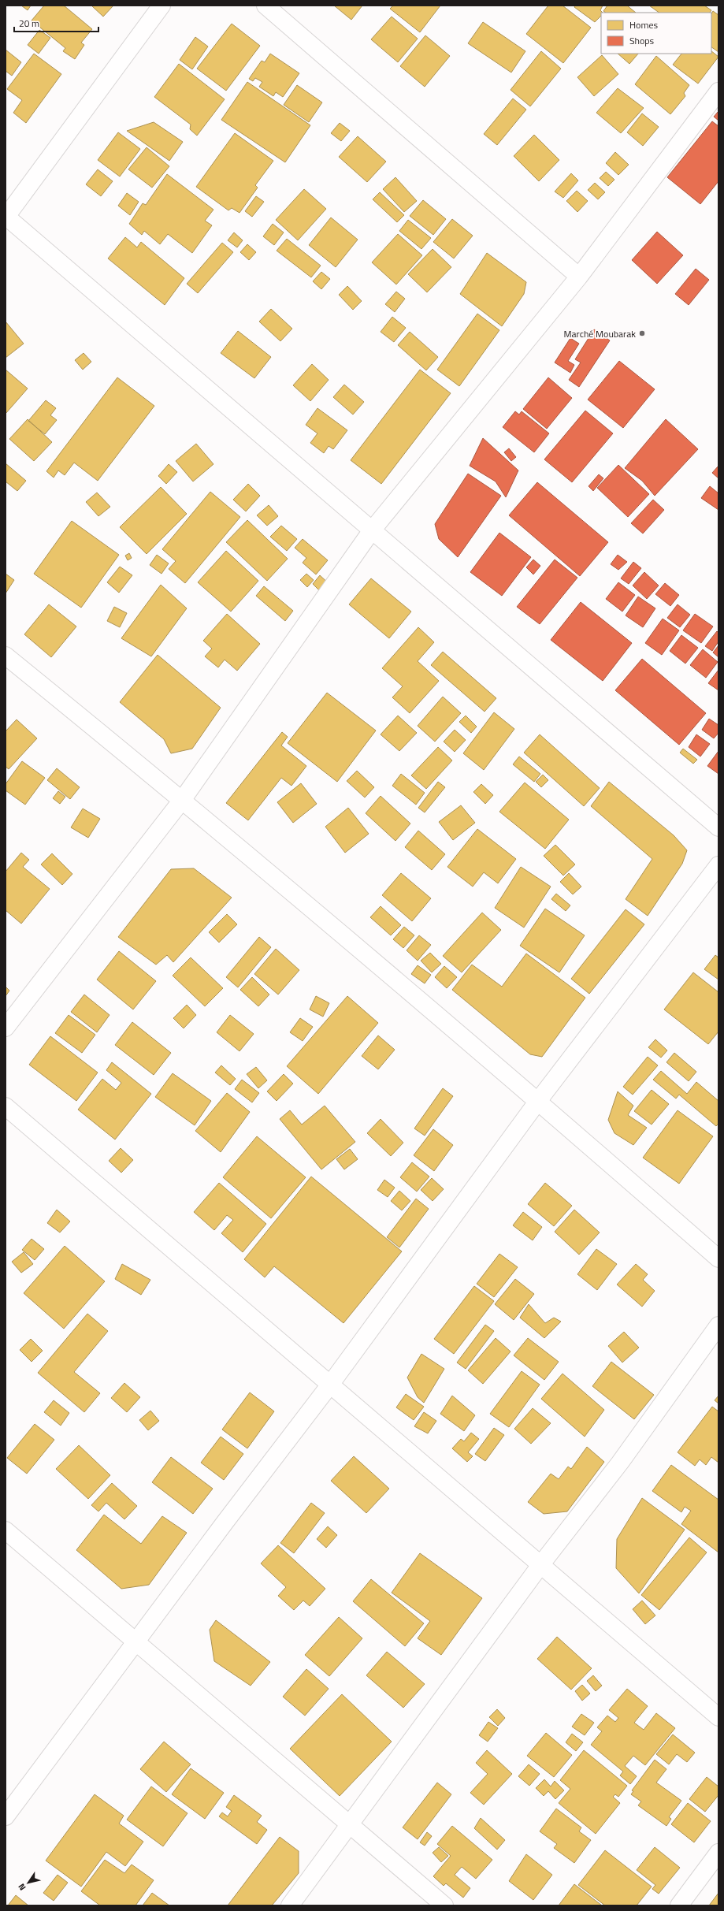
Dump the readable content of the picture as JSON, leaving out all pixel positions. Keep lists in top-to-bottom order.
{
  "places": ["Marché Moubarak"],
  "legend": ["Homes", "Shops"],
  "scale_bar": "20 m",
  "north": "bottom left"
}
